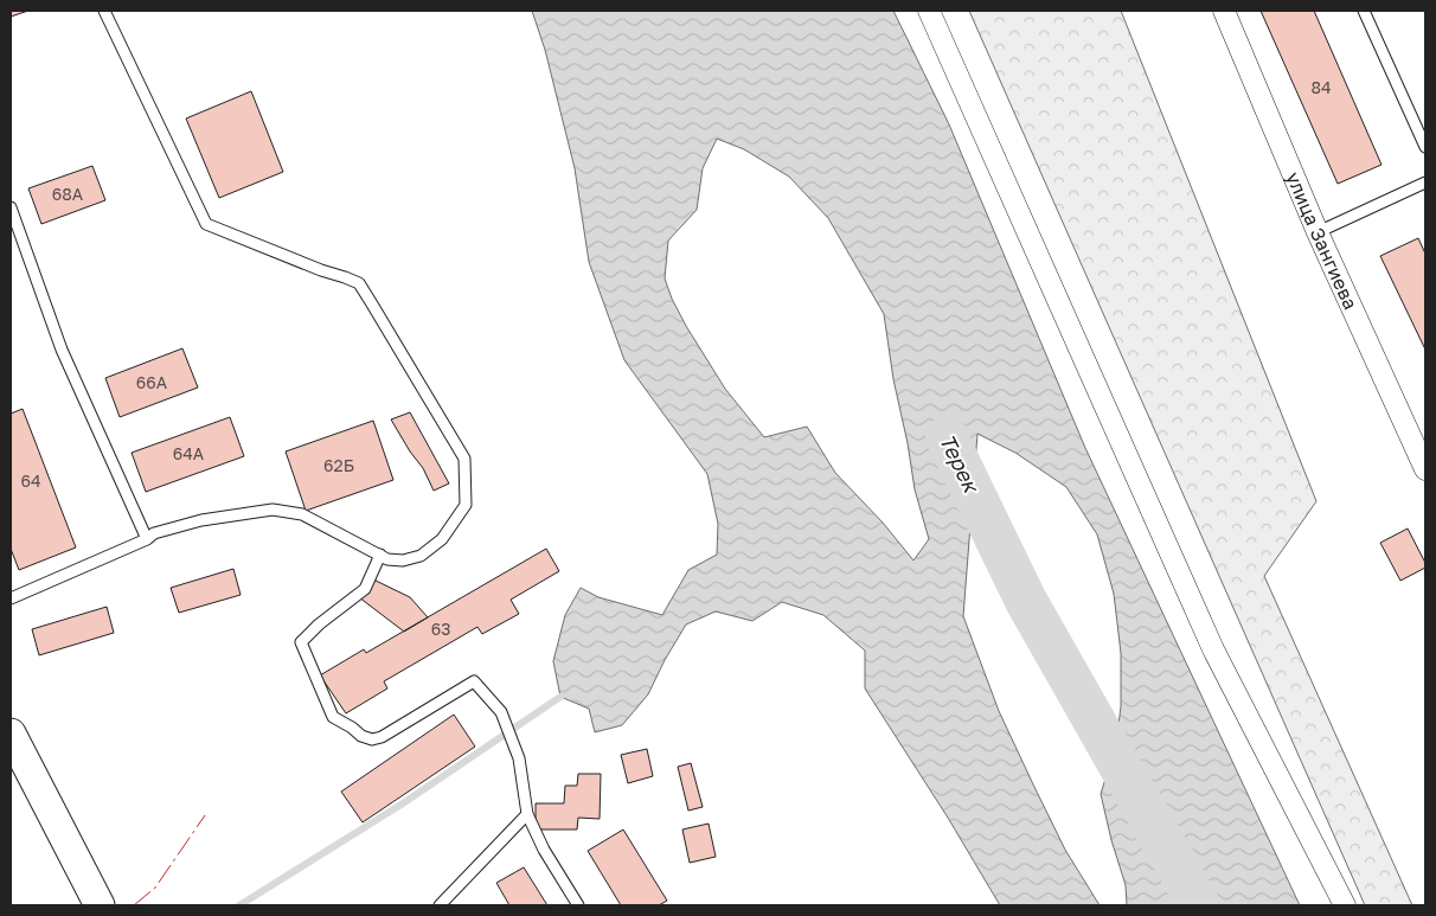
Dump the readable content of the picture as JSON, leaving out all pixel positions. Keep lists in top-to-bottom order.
{
  "streets": {
    "street": ["улица Зангиева"]
  },
  "water": ["Терек"],
  "house_numbers": [
    "84",
    "68А",
    "66А",
    "64А",
    "62Б",
    "64",
    "63"
  ]
}
